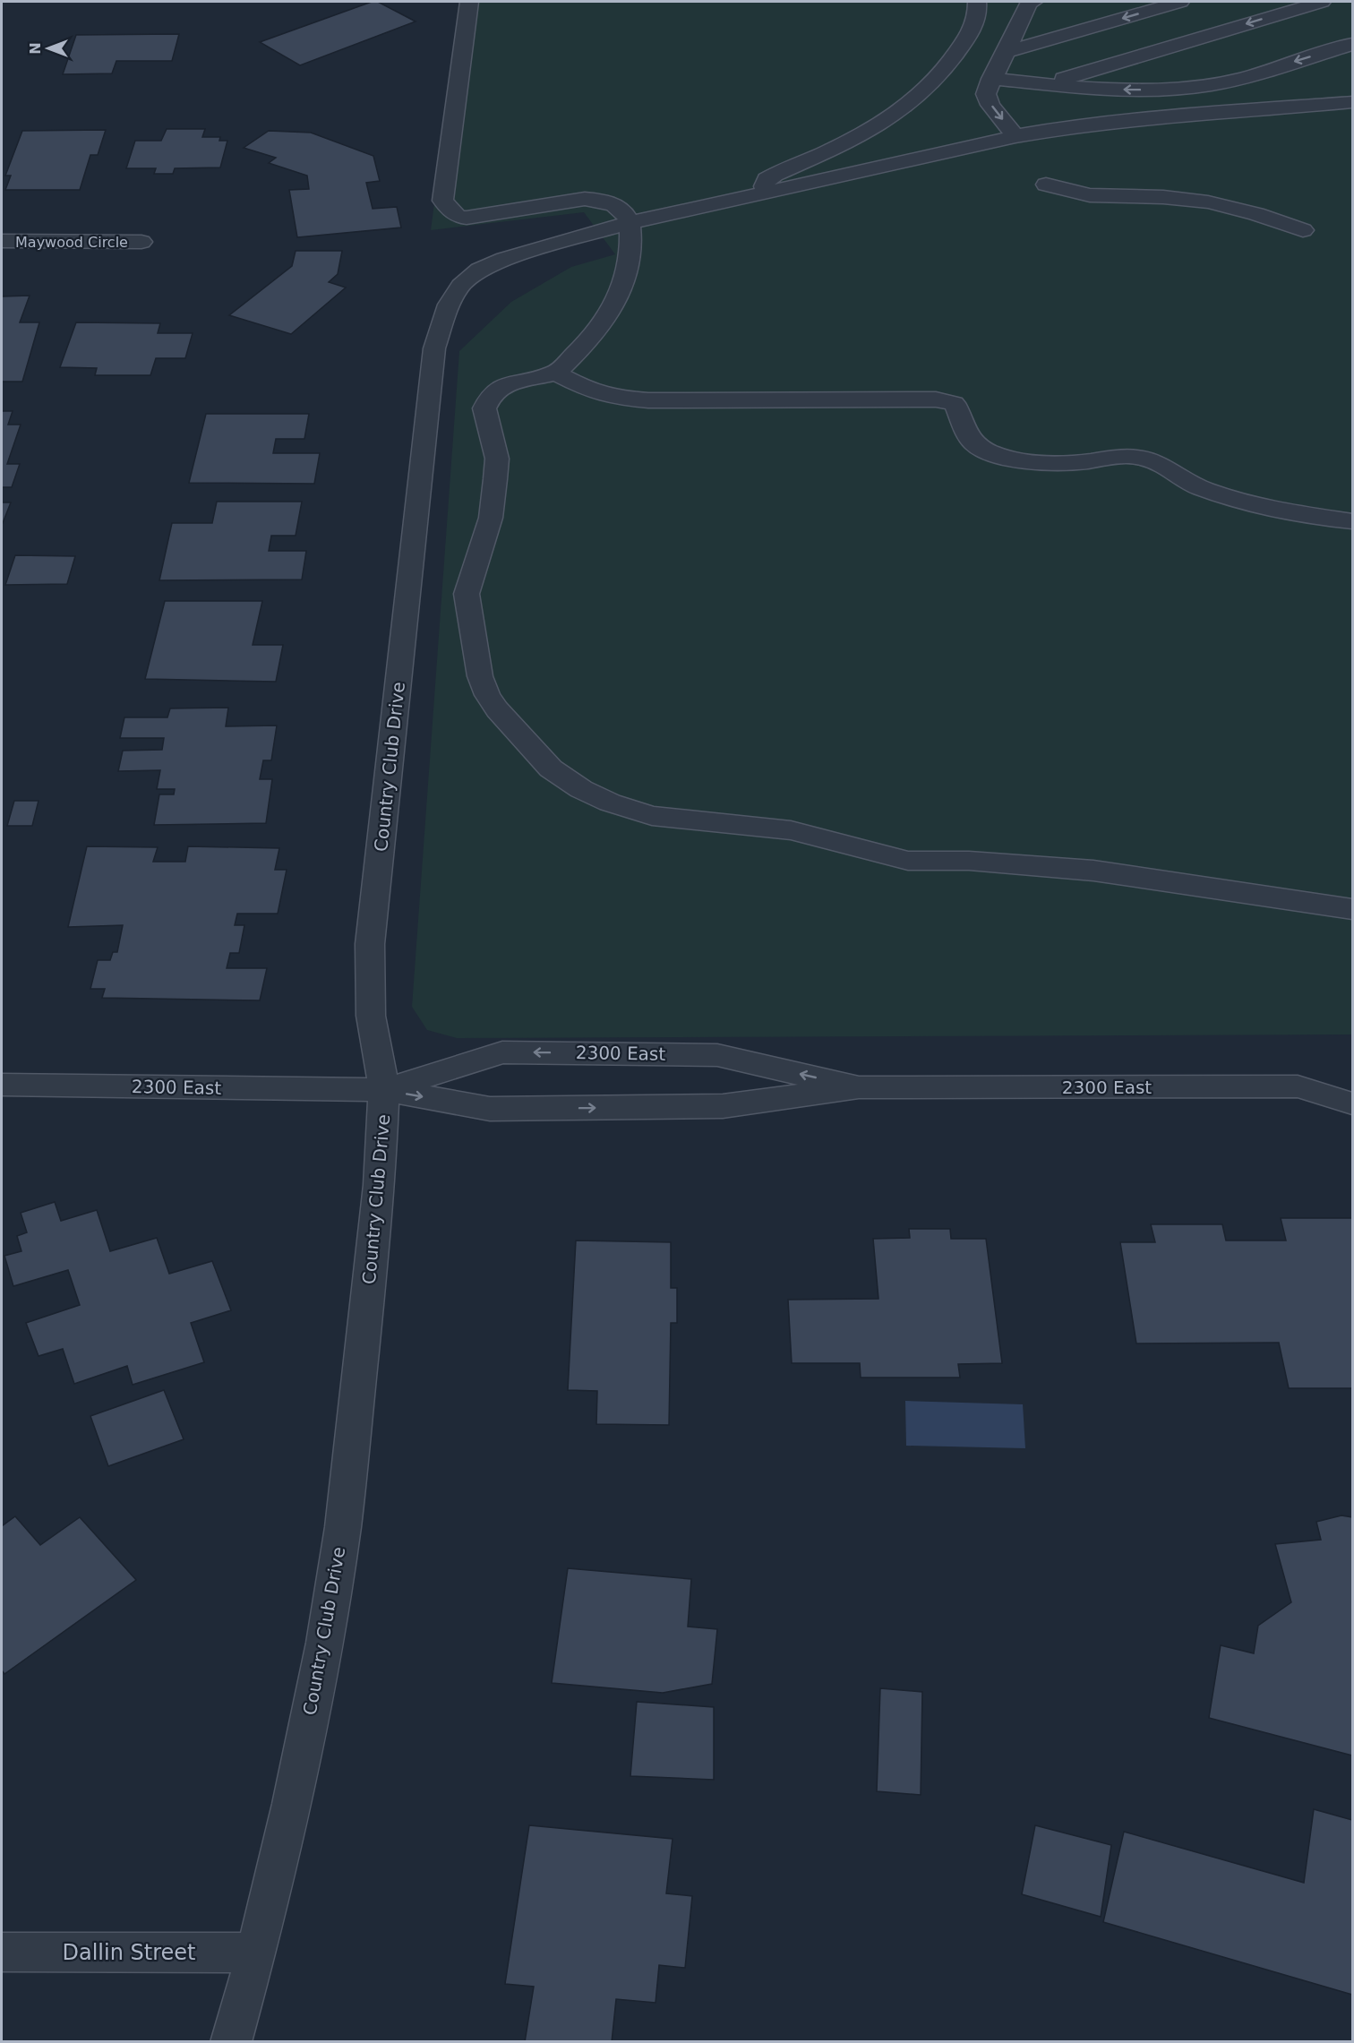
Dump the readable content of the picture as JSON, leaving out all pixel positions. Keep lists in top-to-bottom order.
{
  "streets": {
    "street": [
      "Maywood Circle",
      "Country Club Drive",
      "2300 East",
      "Dallin Street"
    ]
  },
  "crossings": [
    ["Country Club Drive", "2300 East"],
    ["Country Club Drive", "Dallin Street"]
  ],
  "north": "left"
}
